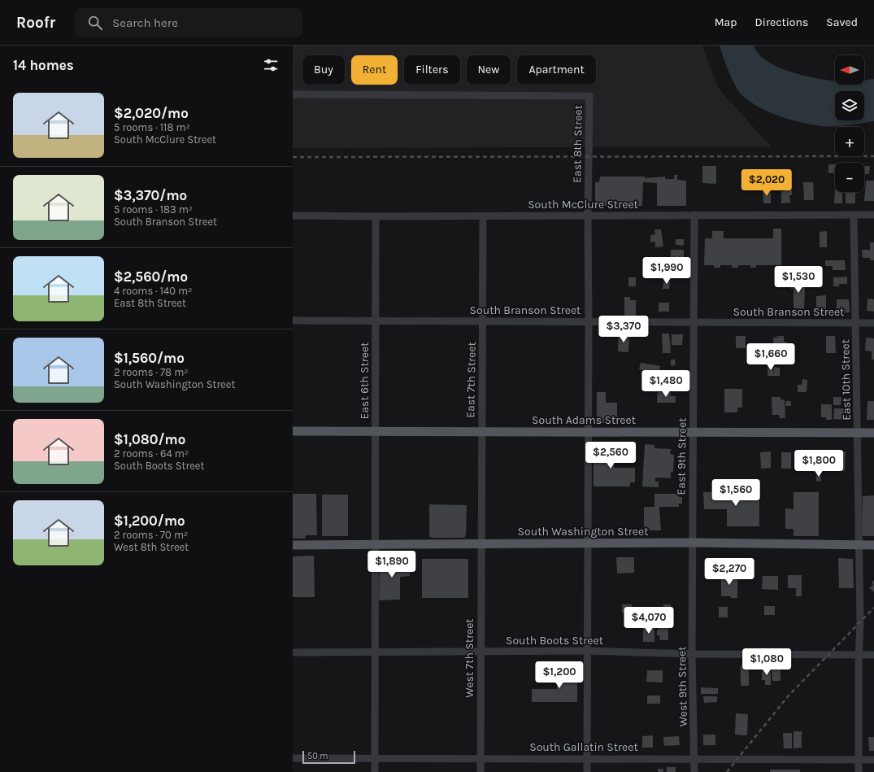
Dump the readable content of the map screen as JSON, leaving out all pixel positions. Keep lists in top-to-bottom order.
{
  "streets": {
    "main road": ["South Adams Street", "South Washington Street"],
    "street": [
      "East 8th Street",
      "South McClure Street",
      "South Branson Street",
      "East 7th Street",
      "East 10th Street",
      "East 6th Street",
      "East 9th Street",
      "South Boots Street",
      "West 7th Street",
      "West 9th Street",
      "South Gallatin Street"
    ]
  },
  "crossings": [
    ["East 8th Street", "South McClure Street"],
    ["East 8th Street", "South Branson Street"],
    ["East 8th Street", "South Adams Street"],
    ["East 8th Street", "South Washington Street"],
    ["East 8th Street", "South Boots Street"],
    ["East 8th Street", "South Gallatin Street"],
    ["South McClure Street", "East 7th Street"],
    ["South McClure Street", "East 10th Street"],
    ["South McClure Street", "East 6th Street"],
    ["South McClure Street", "East 9th Street"],
    ["South Branson Street", "East 7th Street"],
    ["South Branson Street", "East 10th Street"],
    ["South Branson Street", "East 6th Street"],
    ["South Branson Street", "East 9th Street"],
    ["East 7th Street", "South Adams Street"],
    ["East 7th Street", "South Washington Street"],
    ["East 7th Street", "West 7th Street"],
    ["East 10th Street", "South Adams Street"],
    ["East 10th Street", "South Washington Street"],
    ["East 10th Street", "South Boots Street"],
    ["East 10th Street", "South Gallatin Street"],
    ["East 6th Street", "South Adams Street"],
    ["East 6th Street", "South Washington Street"],
    ["East 6th Street", "South Boots Street"],
    ["East 6th Street", "South Gallatin Street"],
    ["South Adams Street", "East 9th Street"],
    ["East 9th Street", "South Washington Street"],
    ["East 9th Street", "West 9th Street"],
    ["South Washington Street", "West 7th Street"],
    ["South Washington Street", "West 9th Street"],
    ["South Boots Street", "West 7th Street"],
    ["South Boots Street", "West 9th Street"],
    ["West 7th Street", "South Gallatin Street"],
    ["West 9th Street", "South Gallatin Street"]
  ],
  "scale_bar": "50 m",
  "north": "left",
  "page": {
    "header": "Roofr",
    "search": "Search here",
    "nav": ["Map", "Directions", "Saved"],
    "heading": "14 homes",
    "map_buttons": ["+", "−"],
    "chip": [
      "Buy",
      "Rent",
      "Filters",
      "New",
      "Apartment"
    ],
    "list": [
      {
        "name": "$2,020/mo",
        "note": "5 rooms · 118 m² · South McClure Street"
      },
      {
        "name": "$3,370/mo",
        "note": "5 rooms · 183 m² · South Branson Street"
      },
      {
        "name": "$2,560/mo",
        "note": "4 rooms · 140 m² · East 8th Street"
      },
      {
        "name": "$1,560/mo",
        "note": "2 rooms · 78 m² · South Washington Street"
      },
      {
        "name": "$1,080/mo",
        "note": "2 rooms · 64 m² · South Boots Street"
      },
      {
        "name": "$1,200/mo",
        "note": "2 rooms · 70 m² · West 8th Street"
      }
    ],
    "price": [
      "$2,020",
      "$1,990",
      "$1,530",
      "$3,370",
      "$1,660",
      "$1,480",
      "$2,560",
      "$1,800",
      "$1,560",
      "$1,890",
      "$2,270",
      "$4,070",
      "$1,080",
      "$1,200"
    ],
    "scale": "50 m"
  }
}
